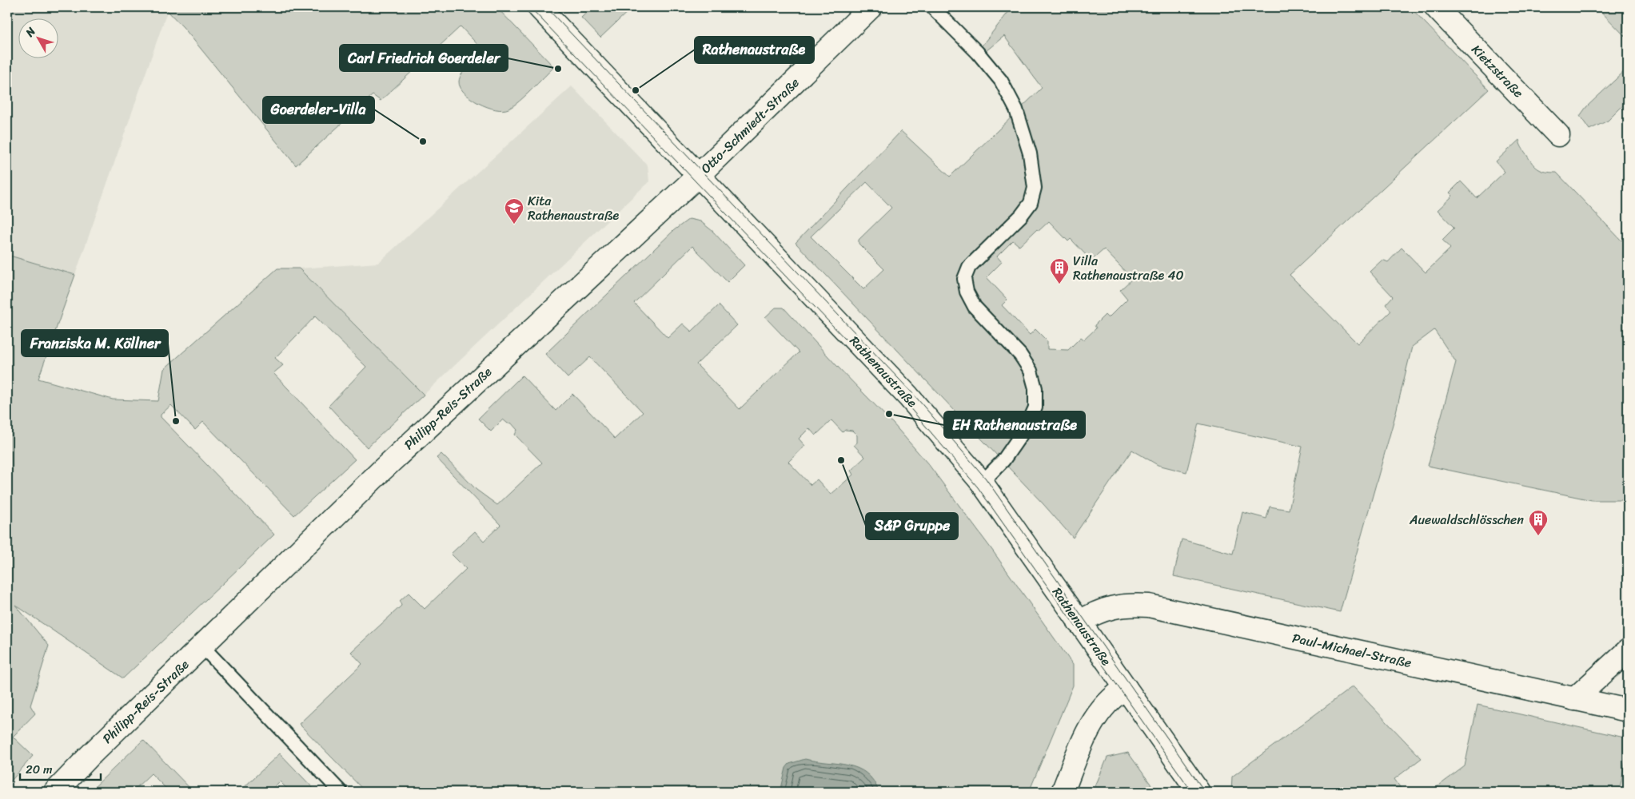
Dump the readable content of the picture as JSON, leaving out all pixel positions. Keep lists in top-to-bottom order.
{
  "streets": {
    "street": [
      "Kietzstraße",
      "Otto-Schmiedt-Straße",
      "Rathenaustraße",
      "Philipp-Reis-Straße",
      "Paul-Michael-Straße"
    ]
  },
  "crossings": [
    ["Otto-Schmiedt-Straße", "Rathenaustraße"],
    ["Otto-Schmiedt-Straße", "Philipp-Reis-Straße"],
    ["Rathenaustraße", "Philipp-Reis-Straße"],
    ["Rathenaustraße", "Paul-Michael-Straße"]
  ],
  "places": {
    "other": [
      "Carl Friedrich Goerdeler",
      "Rathenaustraße",
      "Goerdeler-Villa",
      "EH Rathenaustraße",
      "Franziska M. Köllner",
      "S&P Gruppe"
    ],
    "school or university": ["Kita Rathenaustraße"],
    "building": ["Villa Rathenaustraße 40", "Auewaldschlösschen"]
  },
  "scale_bar": "20 m",
  "north": "top left"
}
